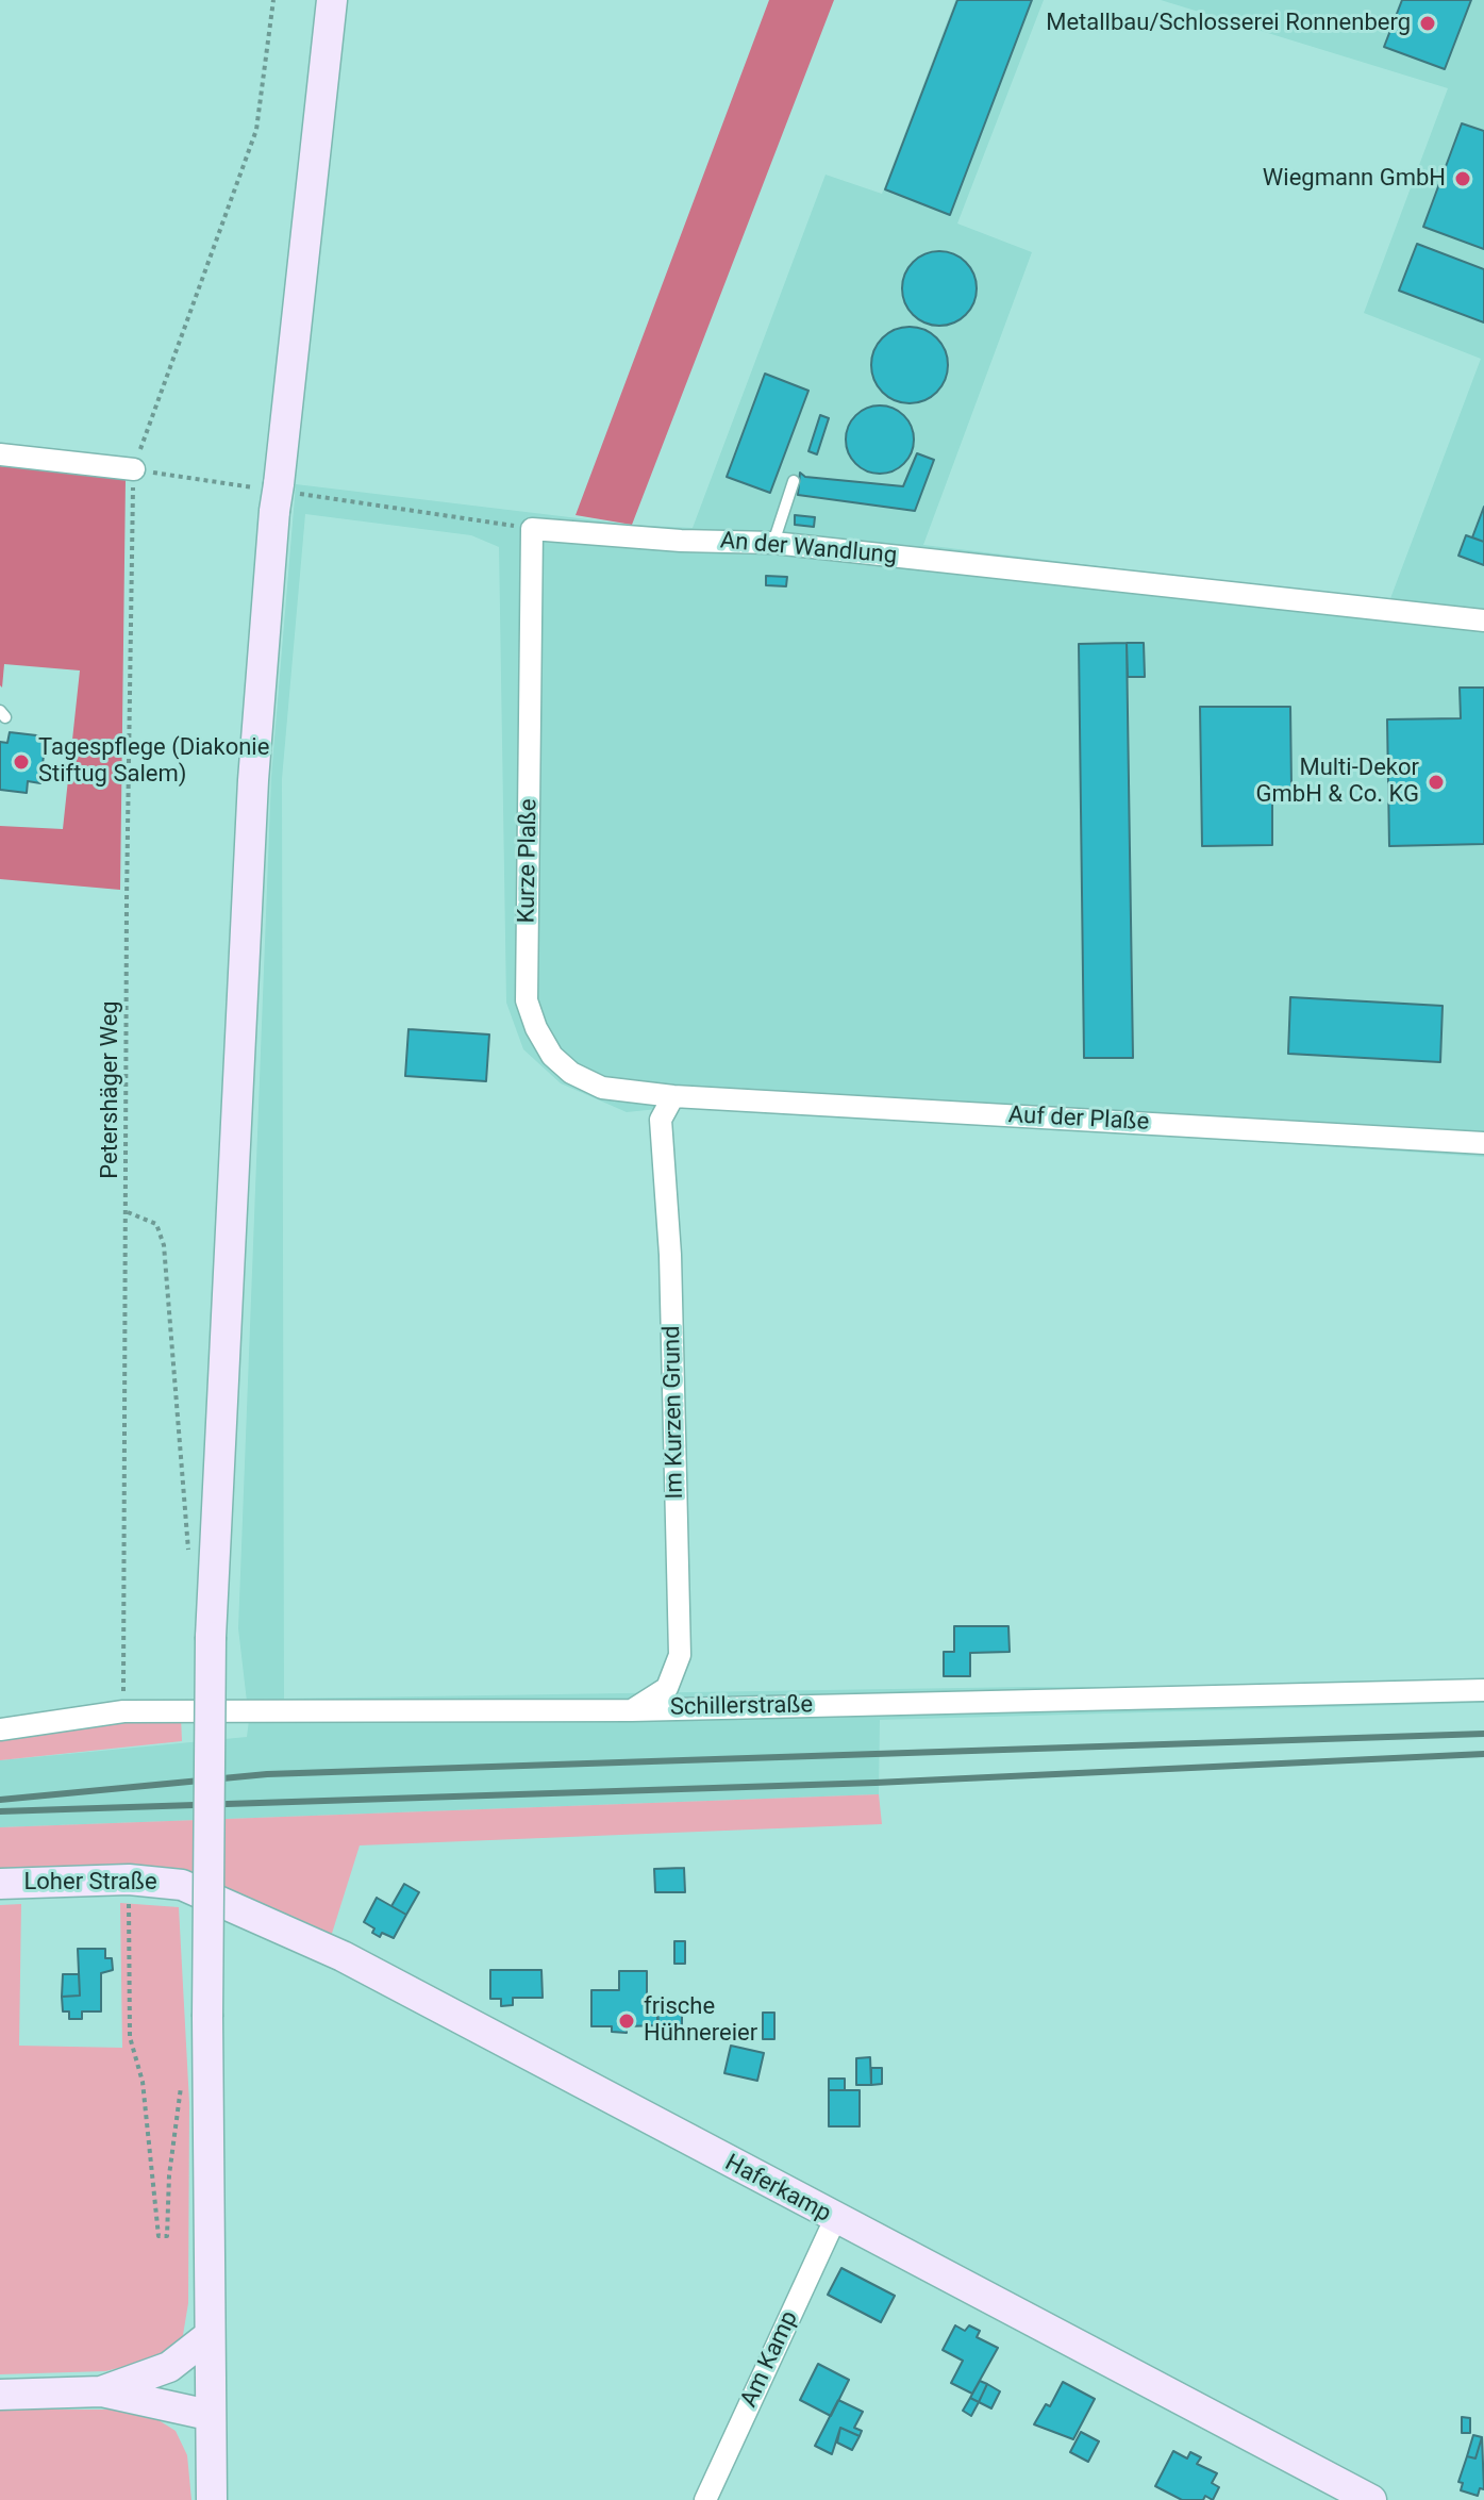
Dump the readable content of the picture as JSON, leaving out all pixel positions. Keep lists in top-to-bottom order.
{
  "streets": {
    "main road": ["Loher Straße", "Haferkamp"],
    "street": [
      "An der Wandlung",
      "Kurze Plaße",
      "Auf der Plaße",
      "Im Kurzen Grund",
      "Schillerstraße",
      "Am Kamp"
    ],
    "path": ["Petershäger Weg"]
  },
  "crossings": [
    ["An der Wandlung", "Kurze Plaße"],
    ["Kurze Plaße", "Auf der Plaße"],
    ["Kurze Plaße", "Im Kurzen Grund"],
    ["Petershäger Weg", "Schillerstraße"],
    ["Auf der Plaße", "Im Kurzen Grund"],
    ["Im Kurzen Grund", "Schillerstraße"],
    ["Loher Straße", "Haferkamp"],
    ["Haferkamp", "Am Kamp"]
  ],
  "places": [
    "Metallbau/Schlosserei Ronnenberg",
    "Wiegmann GmbH",
    "Tagespflege (Diakonie Stiftug Salem)",
    "Multi-Dekor GmbH & Co. KG",
    "frische Hühnereier"
  ]
}
